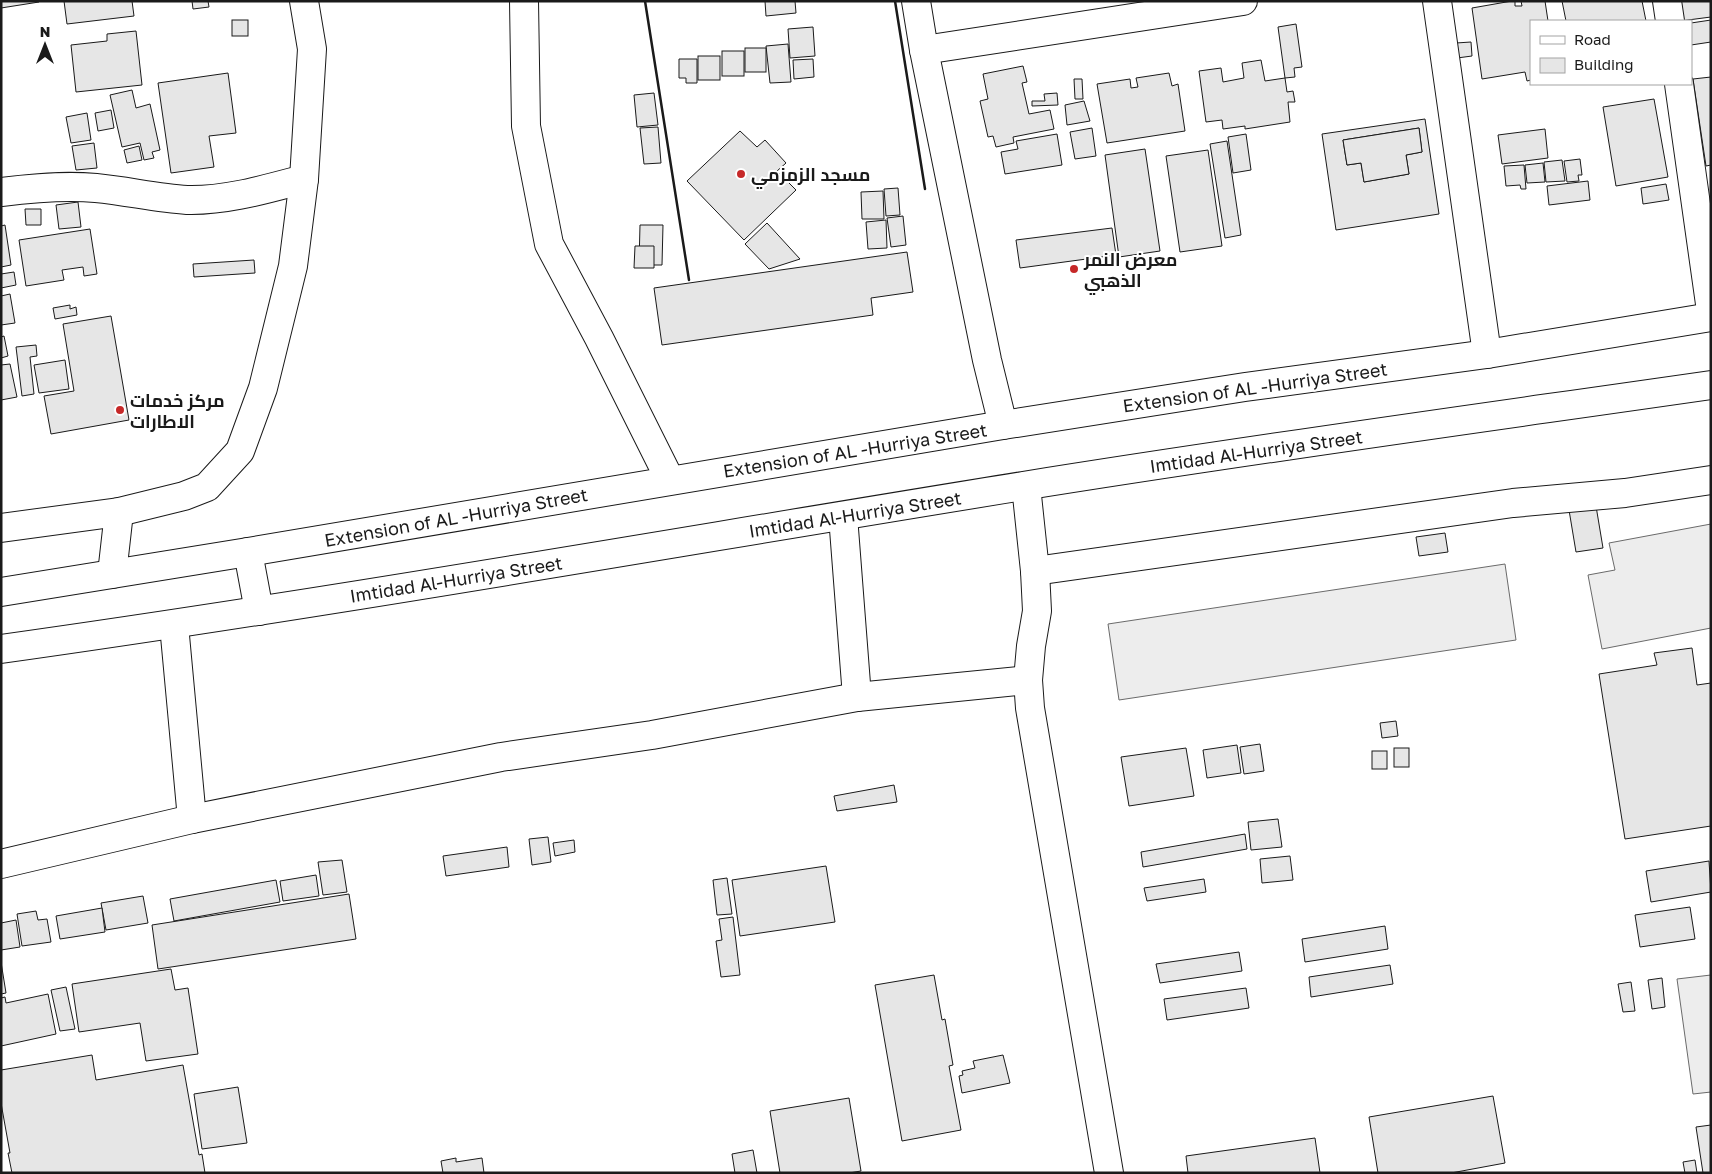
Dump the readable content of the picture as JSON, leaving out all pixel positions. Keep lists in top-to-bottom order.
{
  "streets": {
    "street": ["Extension of AL -Hurriya Street", "Imtidad Al-Hurriya Street"]
  },
  "places": ["مسجد الزمزمي", "معرض النمر الذهبي", "مركز خدمات الاطارات"],
  "legend": ["Road", "Building"],
  "north": "top"
}
